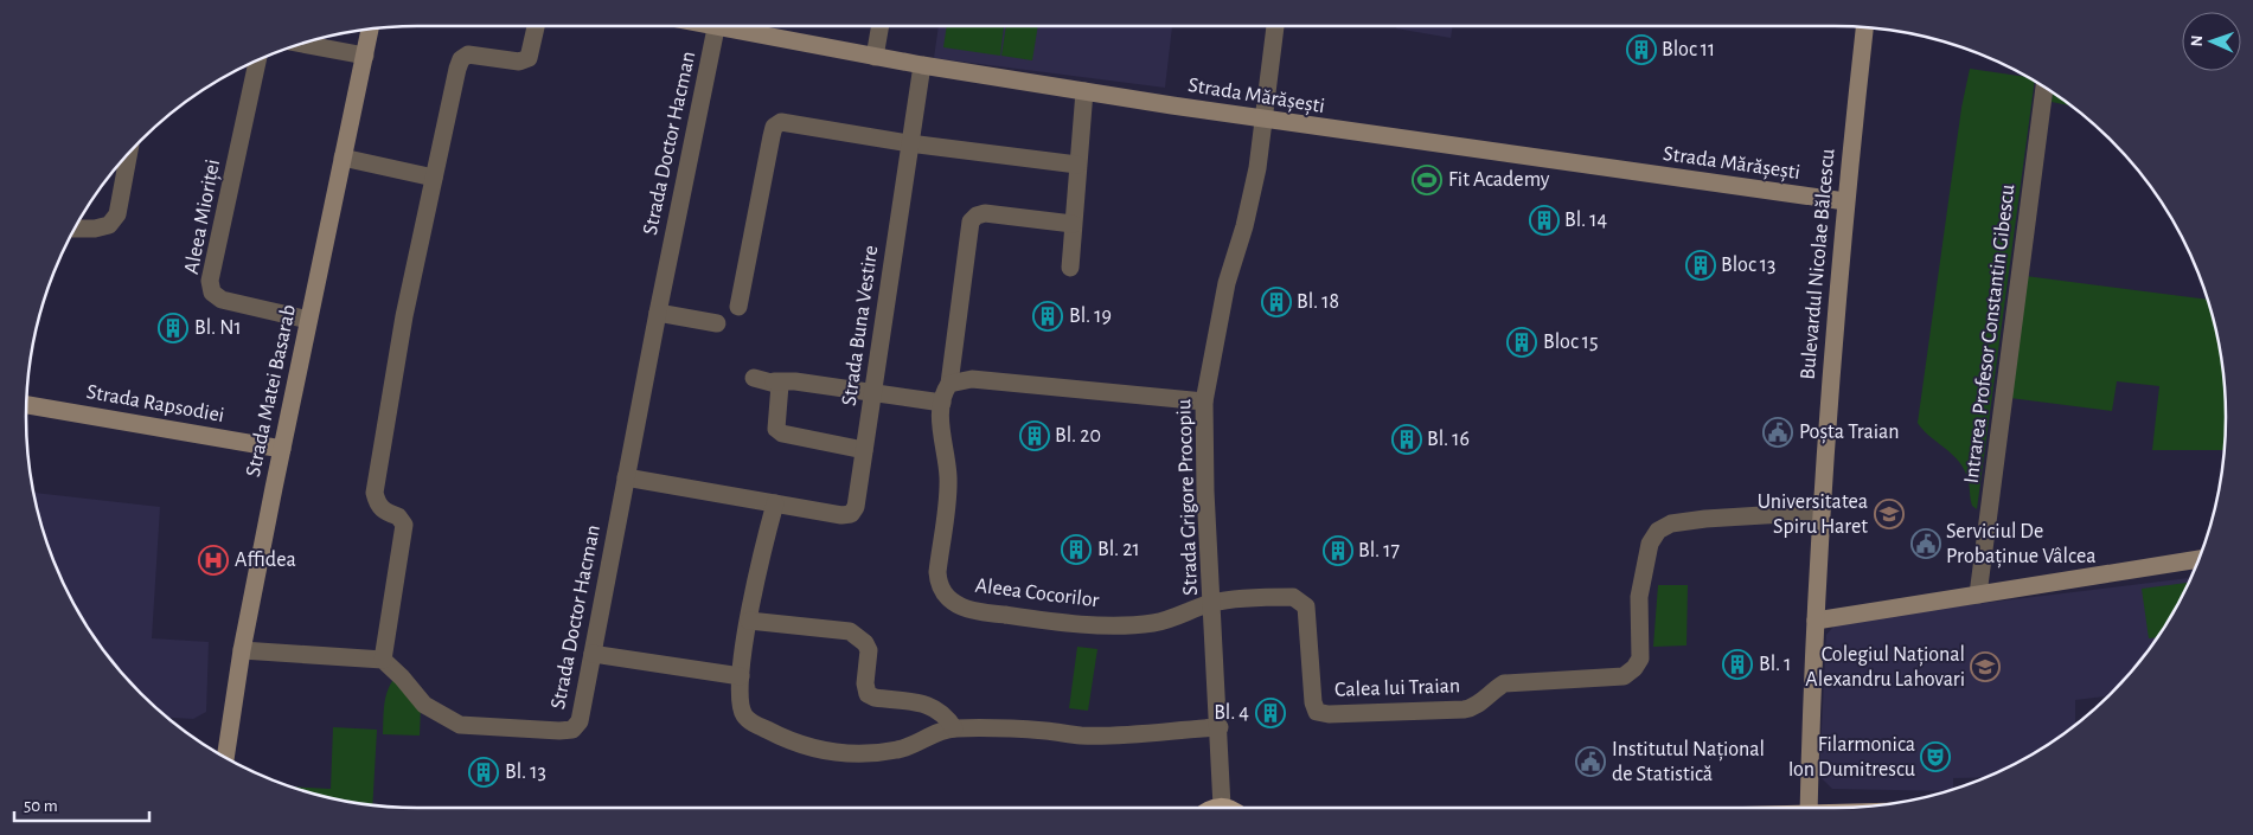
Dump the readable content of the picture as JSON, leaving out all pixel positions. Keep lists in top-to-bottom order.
{
  "streets": {
    "street": [
      "Strada Mărășești",
      "Strada Doctor Hacman",
      "Aleea Mioriței",
      "Bulevardul Nicolae Bălcescu",
      "Strada Buna Vestire",
      "Intrarea Profesor Constantin Gibescu",
      "Strada Matei Basarab",
      "Strada Rapsodiei",
      "Strada Grigore Procopiu",
      "Aleea Cocorilor",
      "Calea lui Traian"
    ]
  },
  "crossings": [
    ["Strada Mărășești", "Bulevardul Nicolae Bălcescu"],
    ["Strada Mărășești", "Strada Buna Vestire"],
    ["Strada Mărășești", "Strada Grigore Procopiu"],
    ["Aleea Mioriței", "Strada Matei Basarab"],
    ["Bulevardul Nicolae Bălcescu", "Calea lui Traian"],
    ["Strada Matei Basarab", "Strada Rapsodiei"],
    ["Strada Grigore Procopiu", "Aleea Cocorilor"],
    ["Strada Grigore Procopiu", "Calea lui Traian"],
    ["Aleea Cocorilor", "Calea lui Traian"]
  ],
  "places": {
    "building": [
      "Bloc 11",
      "Bl. 14",
      "Bloc 13",
      "Bl. 18",
      "Bl. 19",
      "Bl. N1",
      "Bloc 15",
      "Bl. 20",
      "Bl. 16",
      "Bl. 21",
      "Bl. 17",
      "Bl. 1",
      "Bl. 4",
      "Bl. 13"
    ],
    "sports": ["Fit Academy"],
    "public building": ["Poșta Traian", "Serviciul De Probaținue Vâlcea", "Institutul Național de Statistică"],
    "school or university": ["Universitatea Spiru Haret", "Colegiul Național Alexandru Lahovari"],
    "hospital": ["Affidea"],
    "theatre": ["Filarmonica Ion Dumitrescu"]
  },
  "scale_bar": "50 m",
  "north": "left"
}
